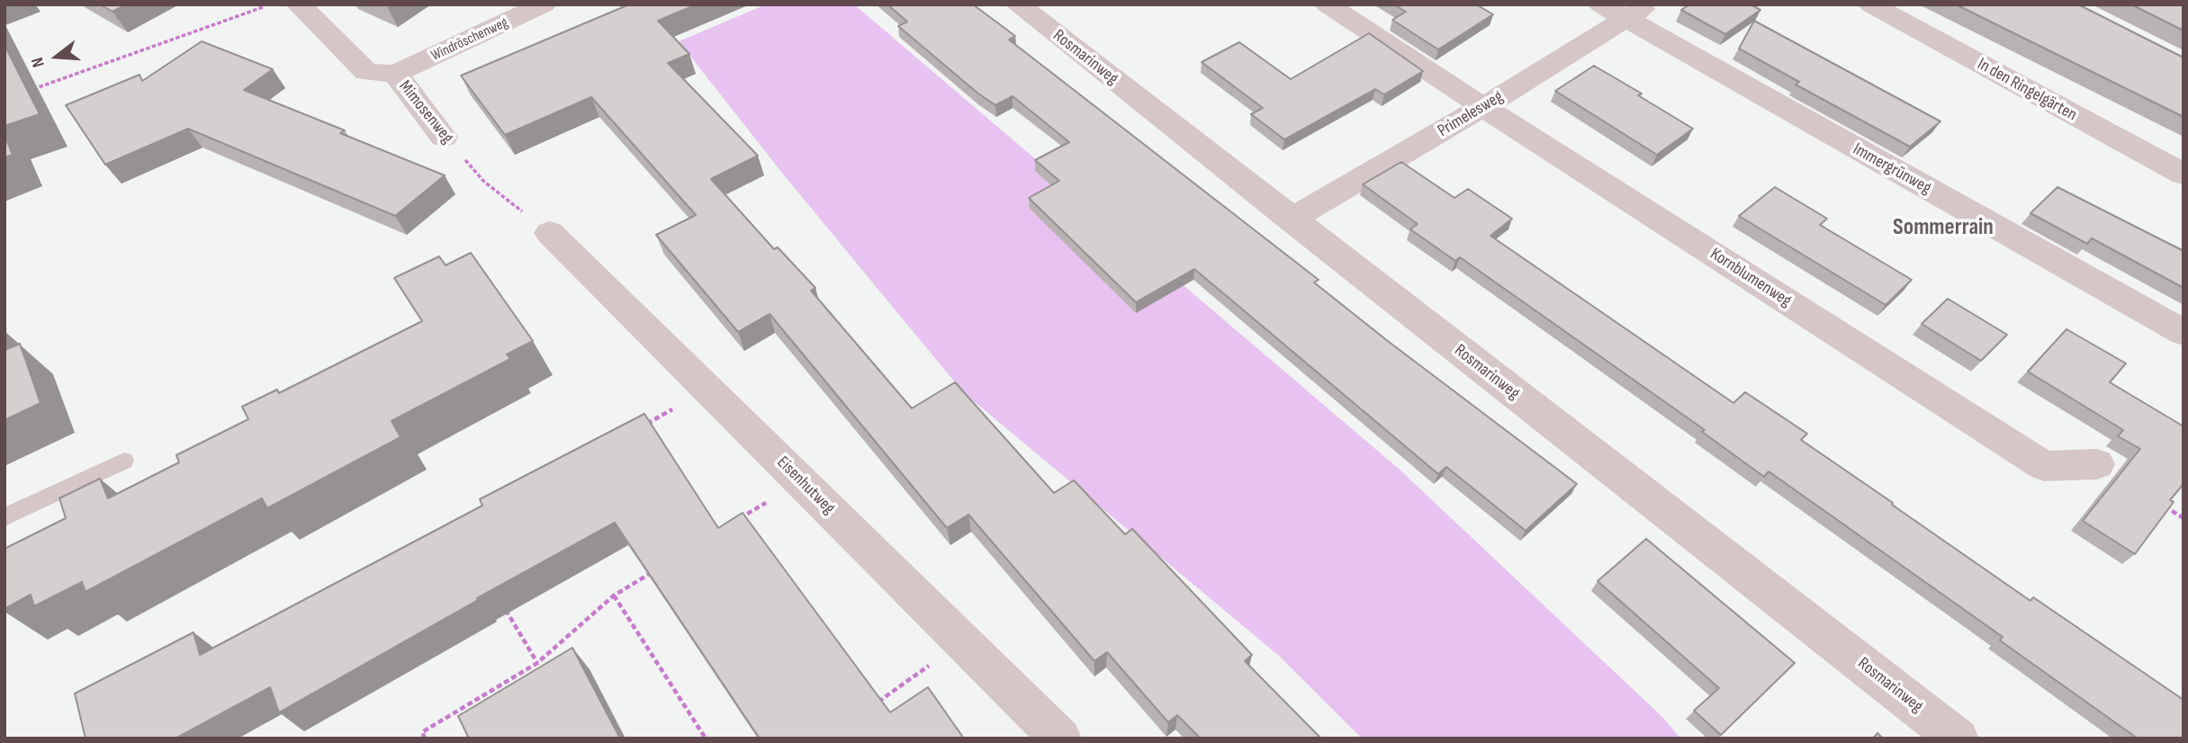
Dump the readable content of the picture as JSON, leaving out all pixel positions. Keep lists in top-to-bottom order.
{
  "streets": {
    "street": [
      "Windröschenweg",
      "Rosmarinweg",
      "In den Ringelgärten",
      "Mimosenweg",
      "Primelesweg",
      "Immergrünweg",
      "Kornblumenweg",
      "Eisenhutweg"
    ]
  },
  "crossings": [
    ["Windröschenweg", "Mimosenweg"],
    ["Rosmarinweg", "Primelesweg"],
    ["Mimosenweg", "Eisenhutweg"],
    ["Primelesweg", "Immergrünweg"],
    ["Primelesweg", "Kornblumenweg"]
  ],
  "districts": ["Sommerrain"],
  "north": "left"
}
